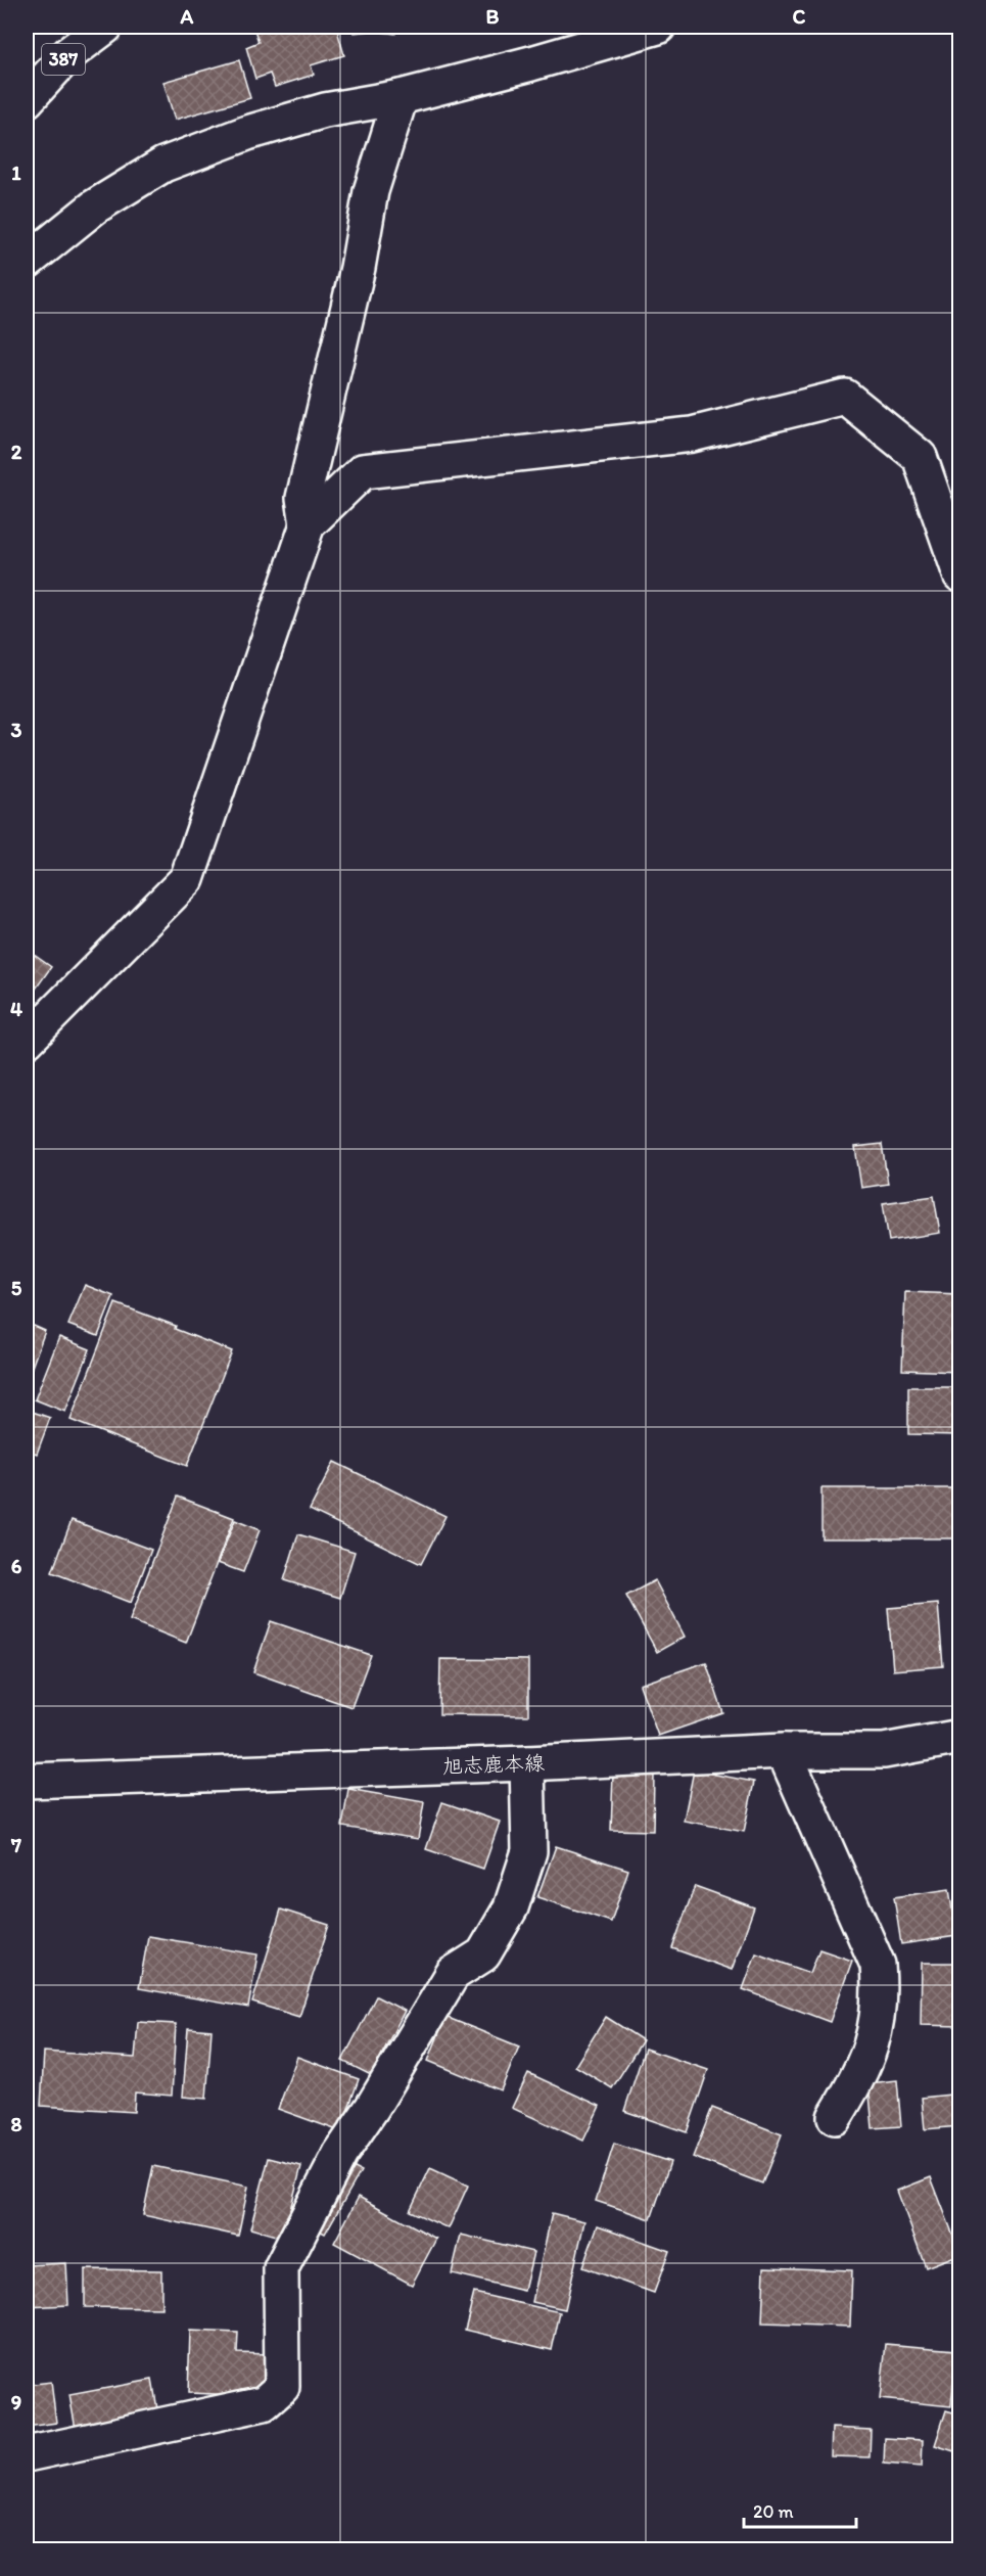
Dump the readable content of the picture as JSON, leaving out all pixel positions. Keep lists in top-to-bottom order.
{
  "streets": {
    "main road": ["387", "旭志鹿本線"]
  },
  "scale_bar": "20 m",
  "grid": {
    "columns": ["A", "B", "C"],
    "rows": [
      "1",
      "2",
      "3",
      "4",
      "5",
      "6",
      "7",
      "8",
      "9"
    ]
  }
}
